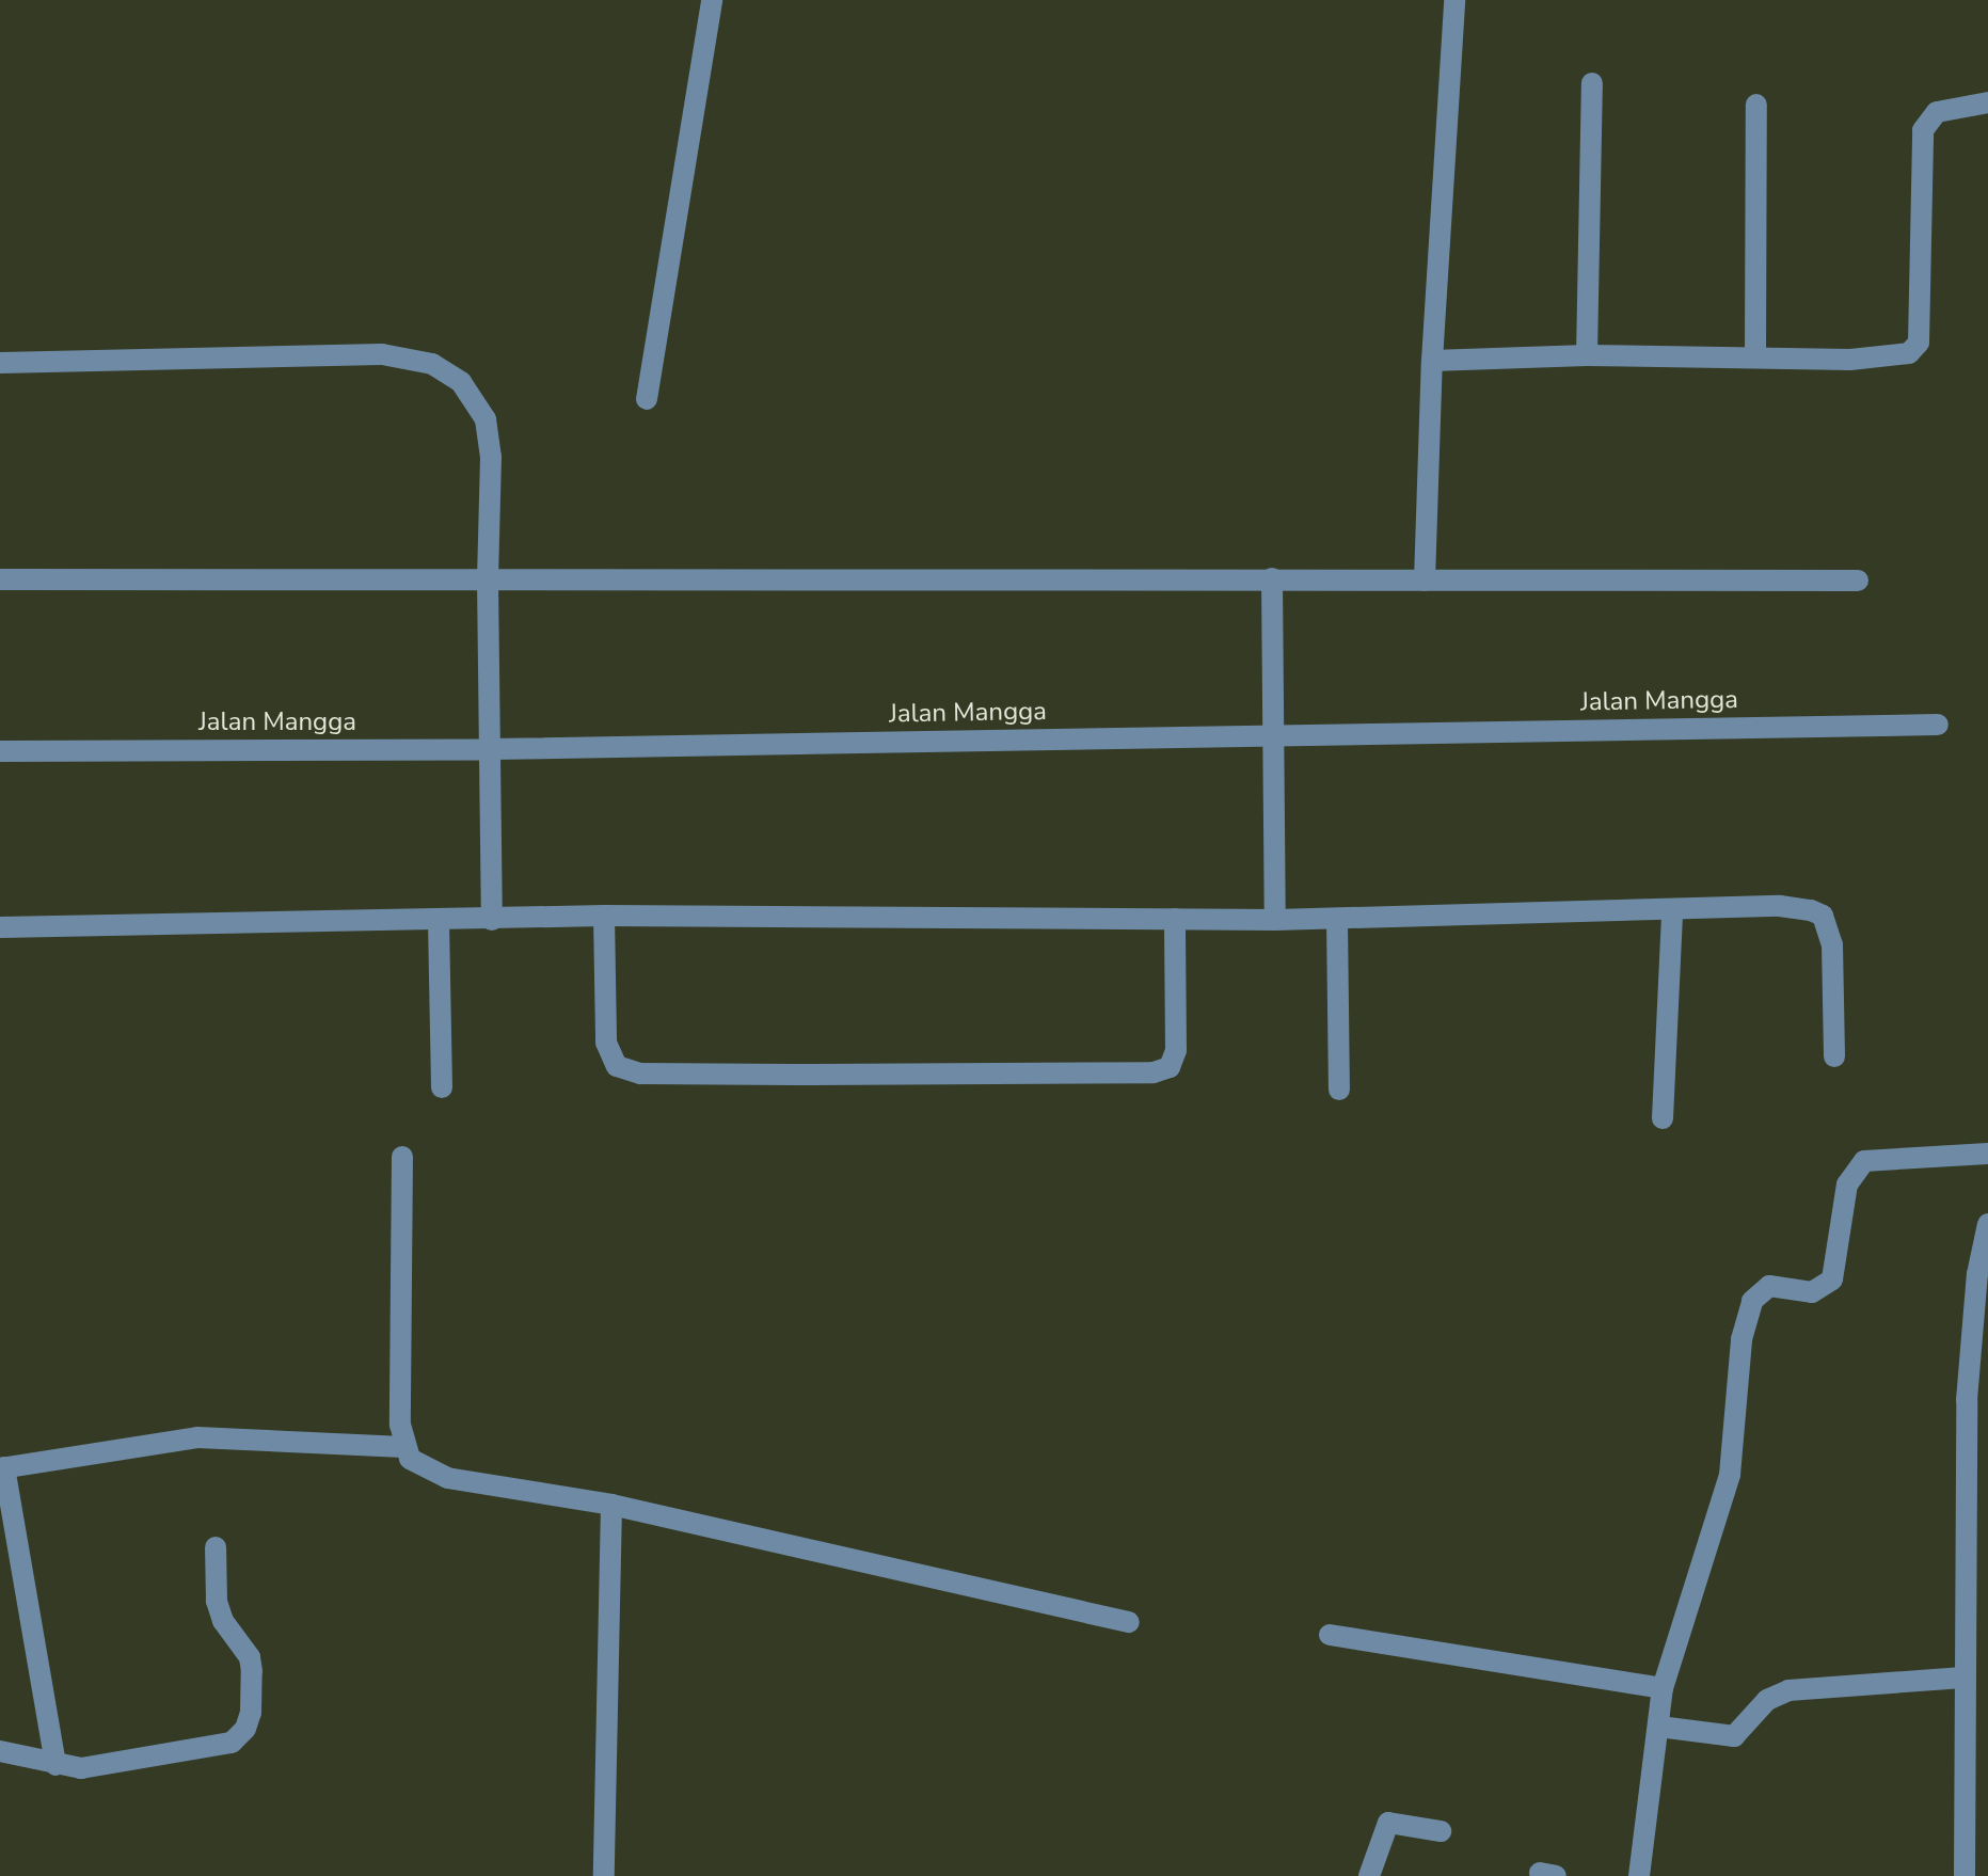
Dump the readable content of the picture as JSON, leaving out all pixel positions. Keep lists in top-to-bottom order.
{
  "streets": {
    "street": ["Jalan Mangga"]
  }
}
